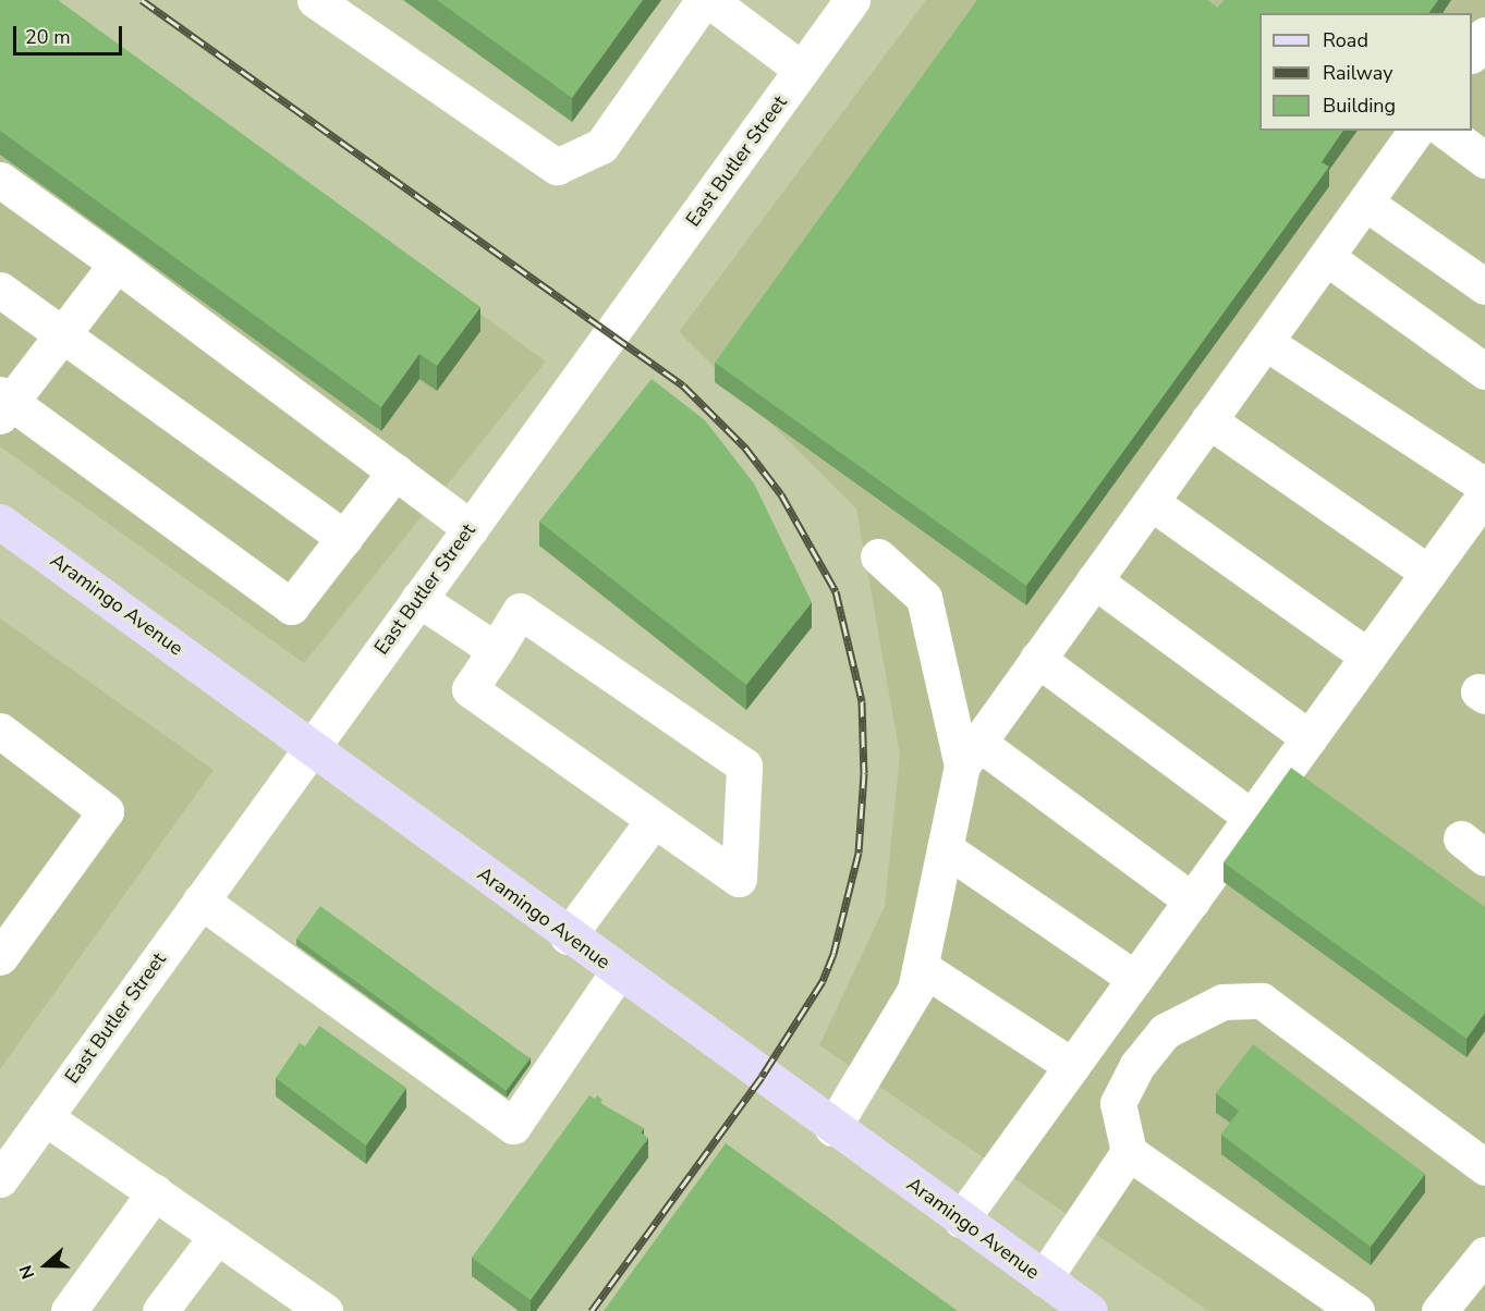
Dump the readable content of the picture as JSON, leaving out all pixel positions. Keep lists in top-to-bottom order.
{
  "streets": {
    "main road": ["Aramingo Avenue"],
    "street": ["East Butler Street"]
  },
  "crossings": [
    ["East Butler Street", "Aramingo Avenue"]
  ],
  "legend": ["Road", "Railway", "Building"],
  "scale_bar": "20 m",
  "north": "left"
}
